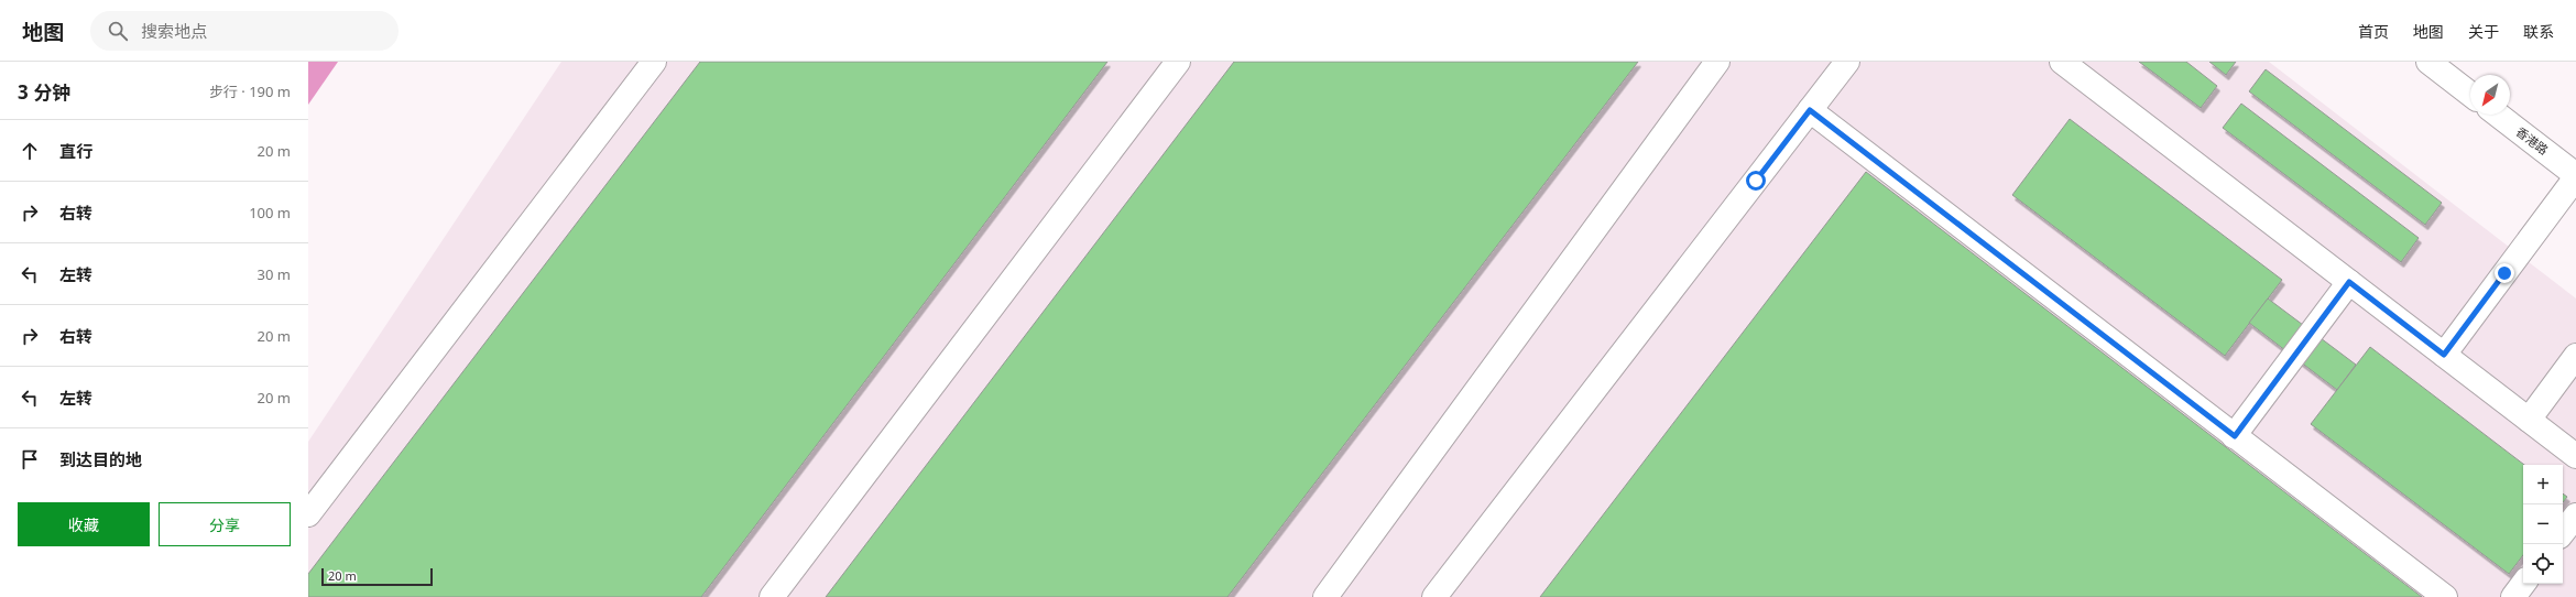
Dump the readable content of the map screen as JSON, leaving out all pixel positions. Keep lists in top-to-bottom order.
{
  "streets": {
    "street": ["香港路"]
  },
  "scale_bar": "20 m",
  "north": "bottom left",
  "page": {
    "header": "地图",
    "search": "搜索地点",
    "nav": [
      "首页",
      "地图",
      "关于",
      "联系"
    ],
    "heading": ["3 分钟", "步行 · 190 m"],
    "list": [
      ["直行", "20 m"],
      ["右转", "100 m"],
      ["左转", "30 m"],
      ["右转", "20 m"],
      ["左转", "20 m"],
      "到达目的地"
    ],
    "map_buttons": ["+", "−"],
    "buttons": ["收藏", "分享"],
    "scale": "20 m"
  }
}
